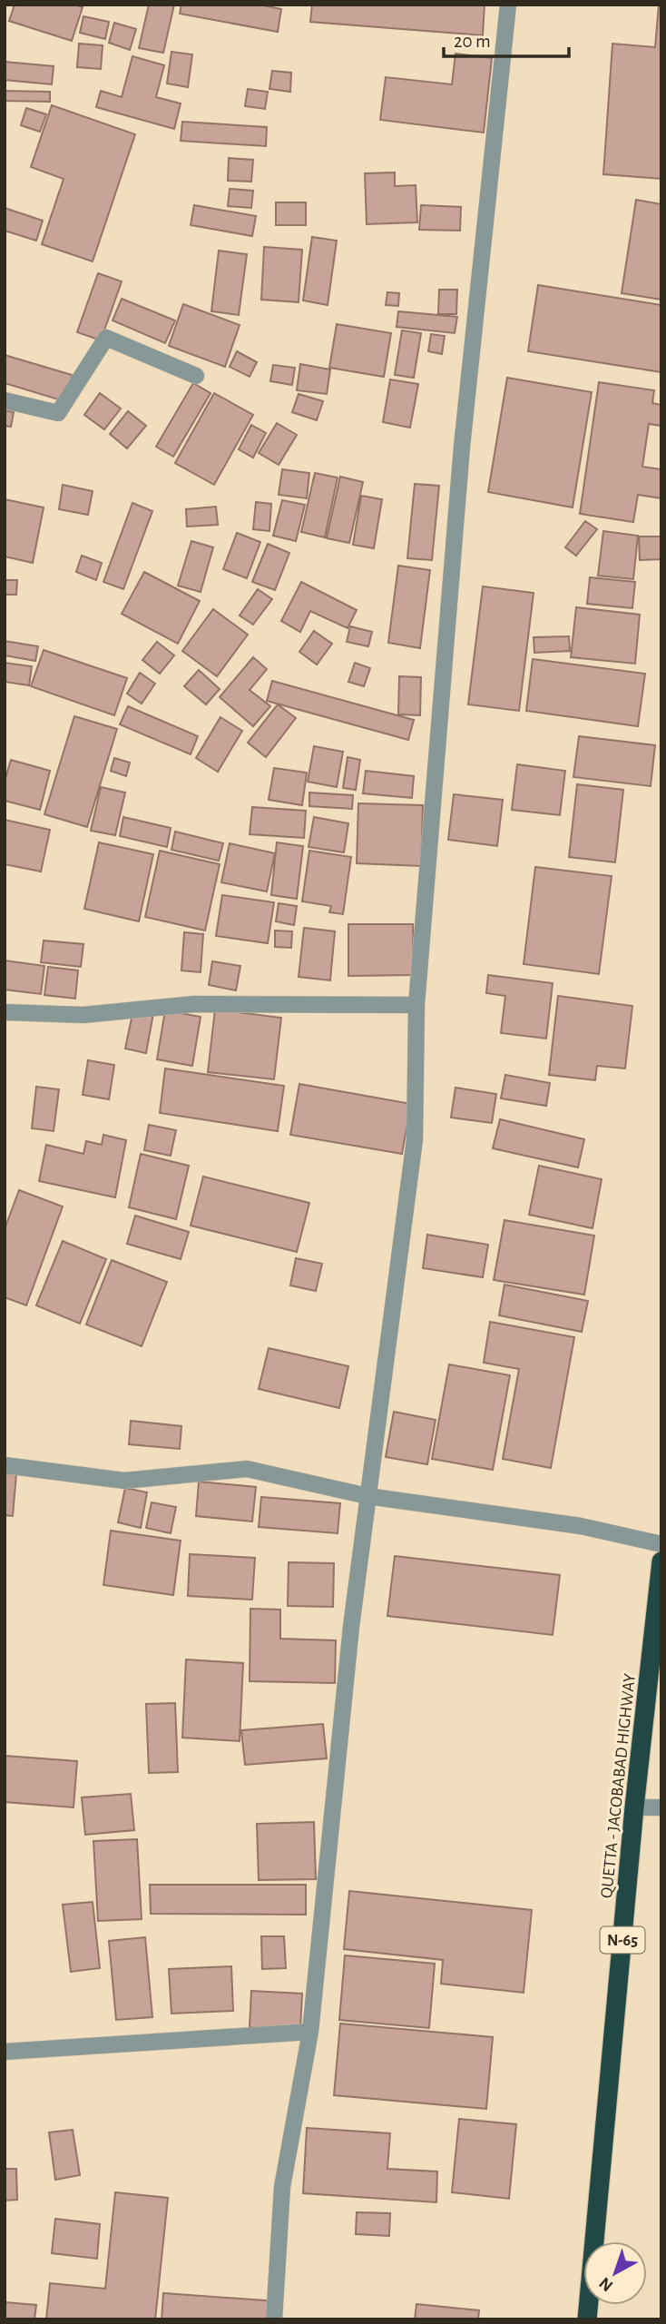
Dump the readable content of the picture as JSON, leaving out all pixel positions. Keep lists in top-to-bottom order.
{
  "streets": {
    "highway": ["QUETTA - JACOBABAD HIGHWAY", "N-65"]
  },
  "scale_bar": "20 m",
  "north": "bottom left"
}
